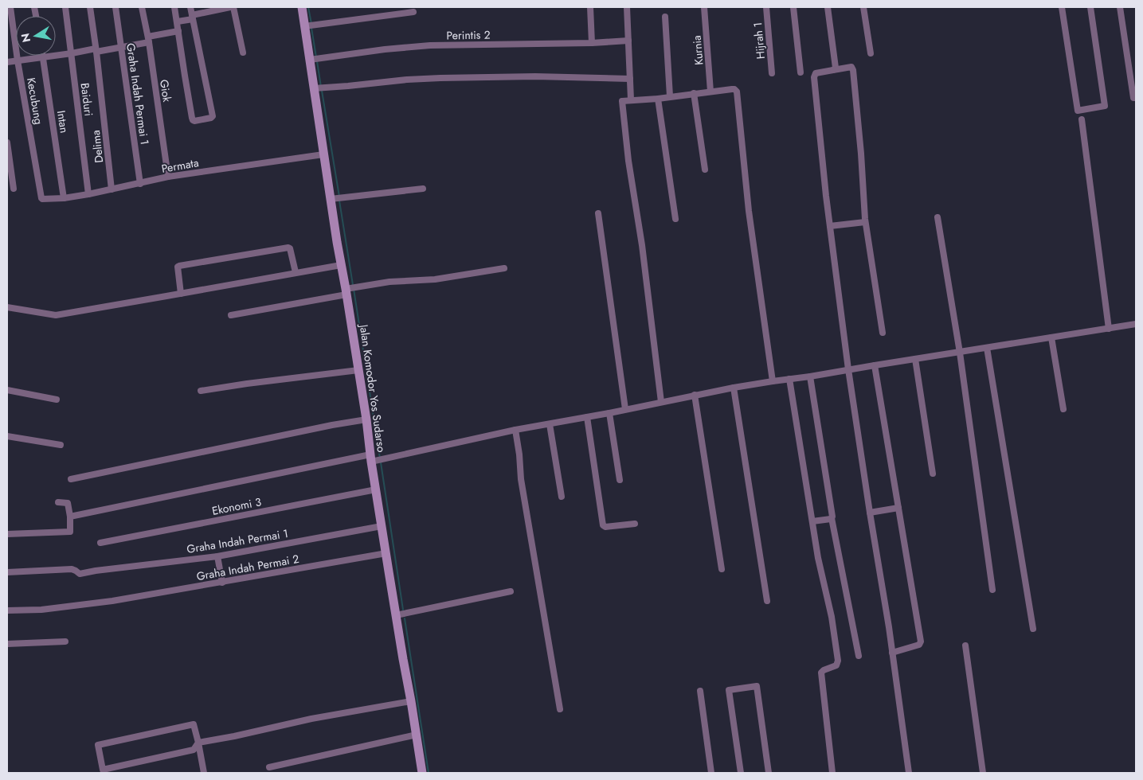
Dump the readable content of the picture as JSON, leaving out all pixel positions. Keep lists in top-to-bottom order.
{
  "streets": {
    "street": [
      "Perintis 2",
      "Hijrah 1",
      "Kurnia",
      "Giok",
      "Graha Indah Permai 1",
      "Baiduri",
      "Kecubung",
      "Intan",
      "Delima",
      "Permata",
      "Jalan Komodor Yos Sudarso",
      "Ekonomi 3",
      "Graha Indah Permai 2"
    ]
  },
  "crossings": [
    ["Perintis 2", "Jalan Komodor Yos Sudarso"],
    ["Giok", "Permata"],
    ["Graha Indah Permai 1", "Permata"],
    ["Graha Indah Permai 1", "Jalan Komodor Yos Sudarso"],
    ["Baiduri", "Permata"],
    ["Kecubung", "Permata"],
    ["Intan", "Permata"],
    ["Delima", "Permata"],
    ["Permata", "Jalan Komodor Yos Sudarso"],
    ["Jalan Komodor Yos Sudarso", "Ekonomi 3"],
    ["Jalan Komodor Yos Sudarso", "Graha Indah Permai 2"]
  ],
  "north": "left"
}
